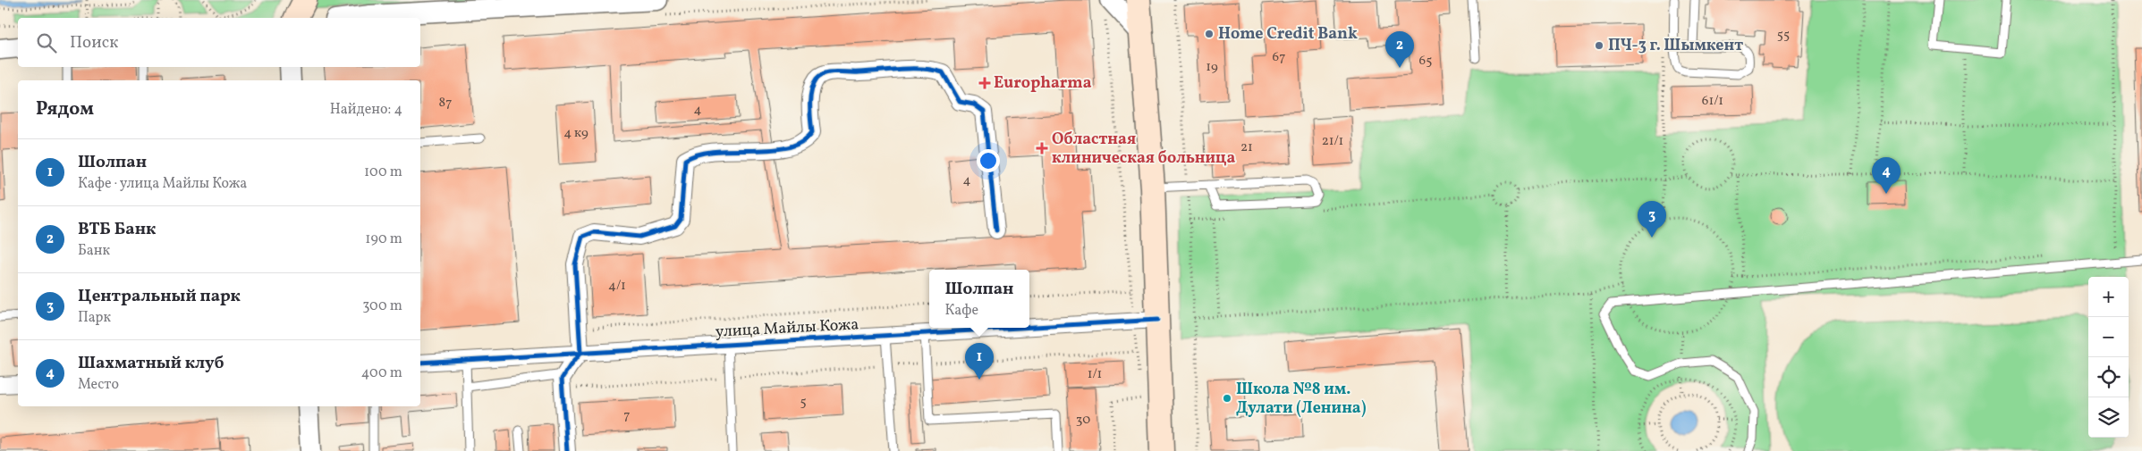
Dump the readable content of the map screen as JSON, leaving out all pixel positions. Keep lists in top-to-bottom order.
{
  "streets": {
    "street": ["улица Майлы Кожа"]
  },
  "places": {
    "other": ["Home Credit Bank", "ПЧ-3 г. Шымкент", "Школа №8 им. Дулати (Ленина)"],
    "health": ["Europharma", "Областная клиническая больница"]
  },
  "house_numbers": [
    "55",
    "67",
    "65",
    "19",
    "61/1",
    "87",
    "4",
    "4 к9",
    "21/1",
    "21",
    "4",
    "4/1",
    "1/1",
    "5",
    "7",
    "30"
  ],
  "page": {
    "search": "Поиск",
    "pins": [
      "2",
      "4",
      "3",
      "1"
    ],
    "heading": ["Рядом", "Найдено: 4"],
    "list": [
      {
        "mark": "1",
        "name": "Шолпан",
        "note": "Кафе · улица Майлы Кожа",
        "value": "100 m"
      },
      {
        "mark": "2",
        "name": "ВТБ Банк",
        "note": "Банк",
        "value": "190 m"
      },
      {
        "mark": "3",
        "name": "Центральный парк",
        "note": "Парк",
        "value": "300 m"
      },
      {
        "mark": "4",
        "name": "Шахматный клуб",
        "note": "Место",
        "value": "400 m"
      }
    ],
    "popup": ["Шолпан", "Кафе"],
    "map_buttons": ["+", "−"]
  }
}
